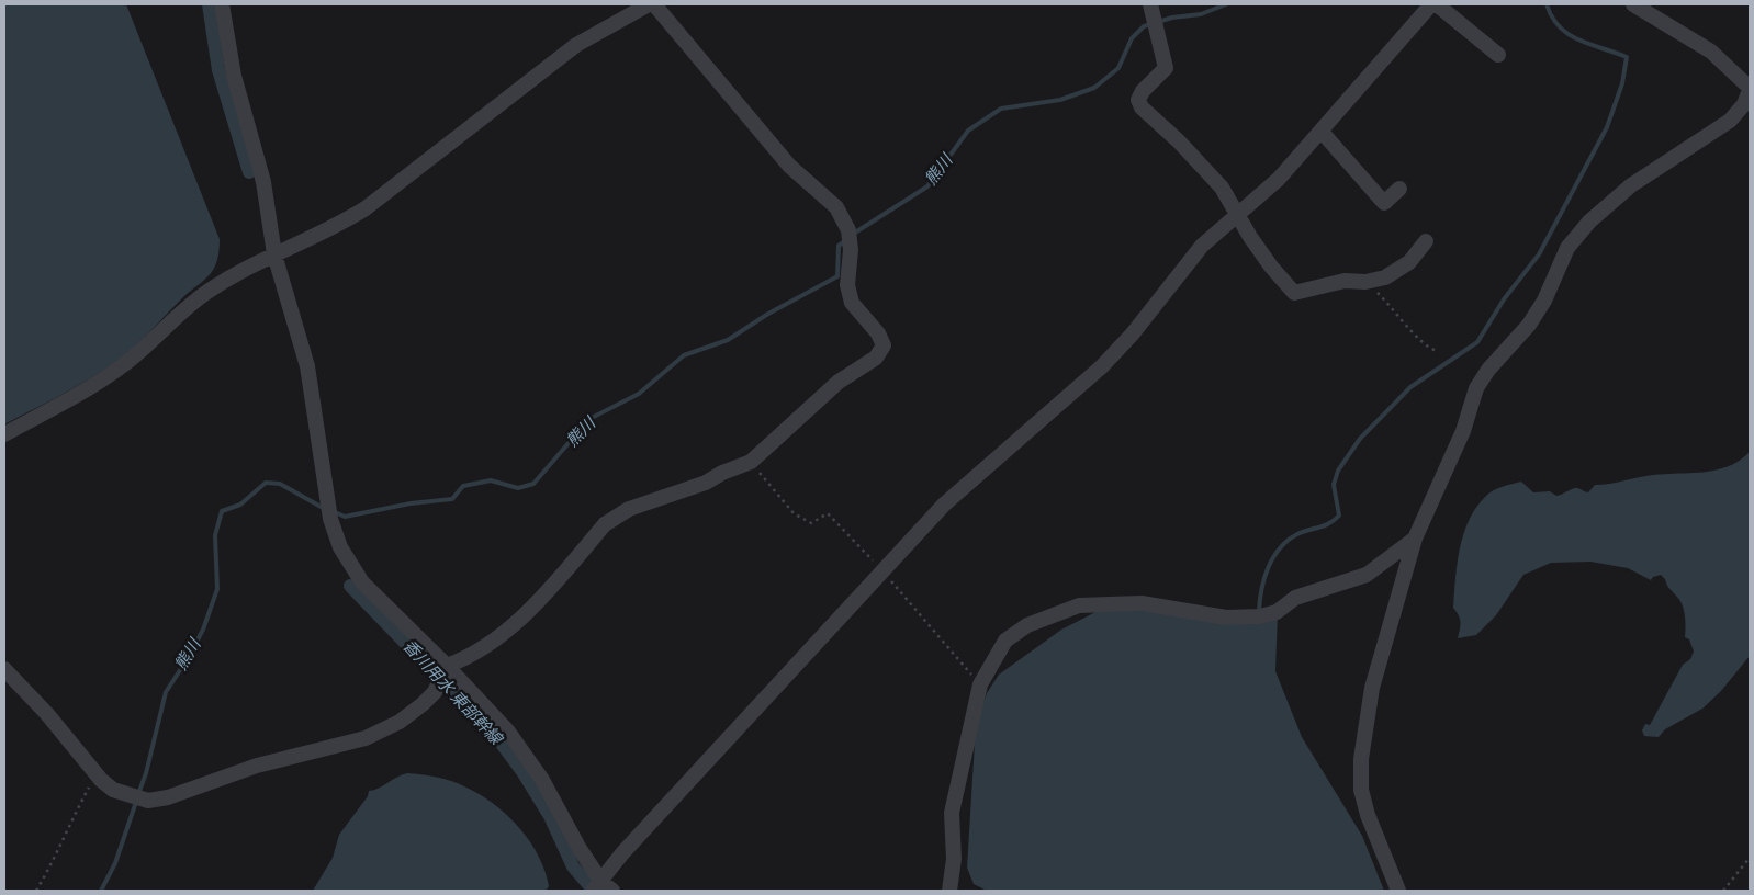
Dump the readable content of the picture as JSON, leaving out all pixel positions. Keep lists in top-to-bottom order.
{
  "water": ["熊川", "香川用水 東部幹線"]
}
